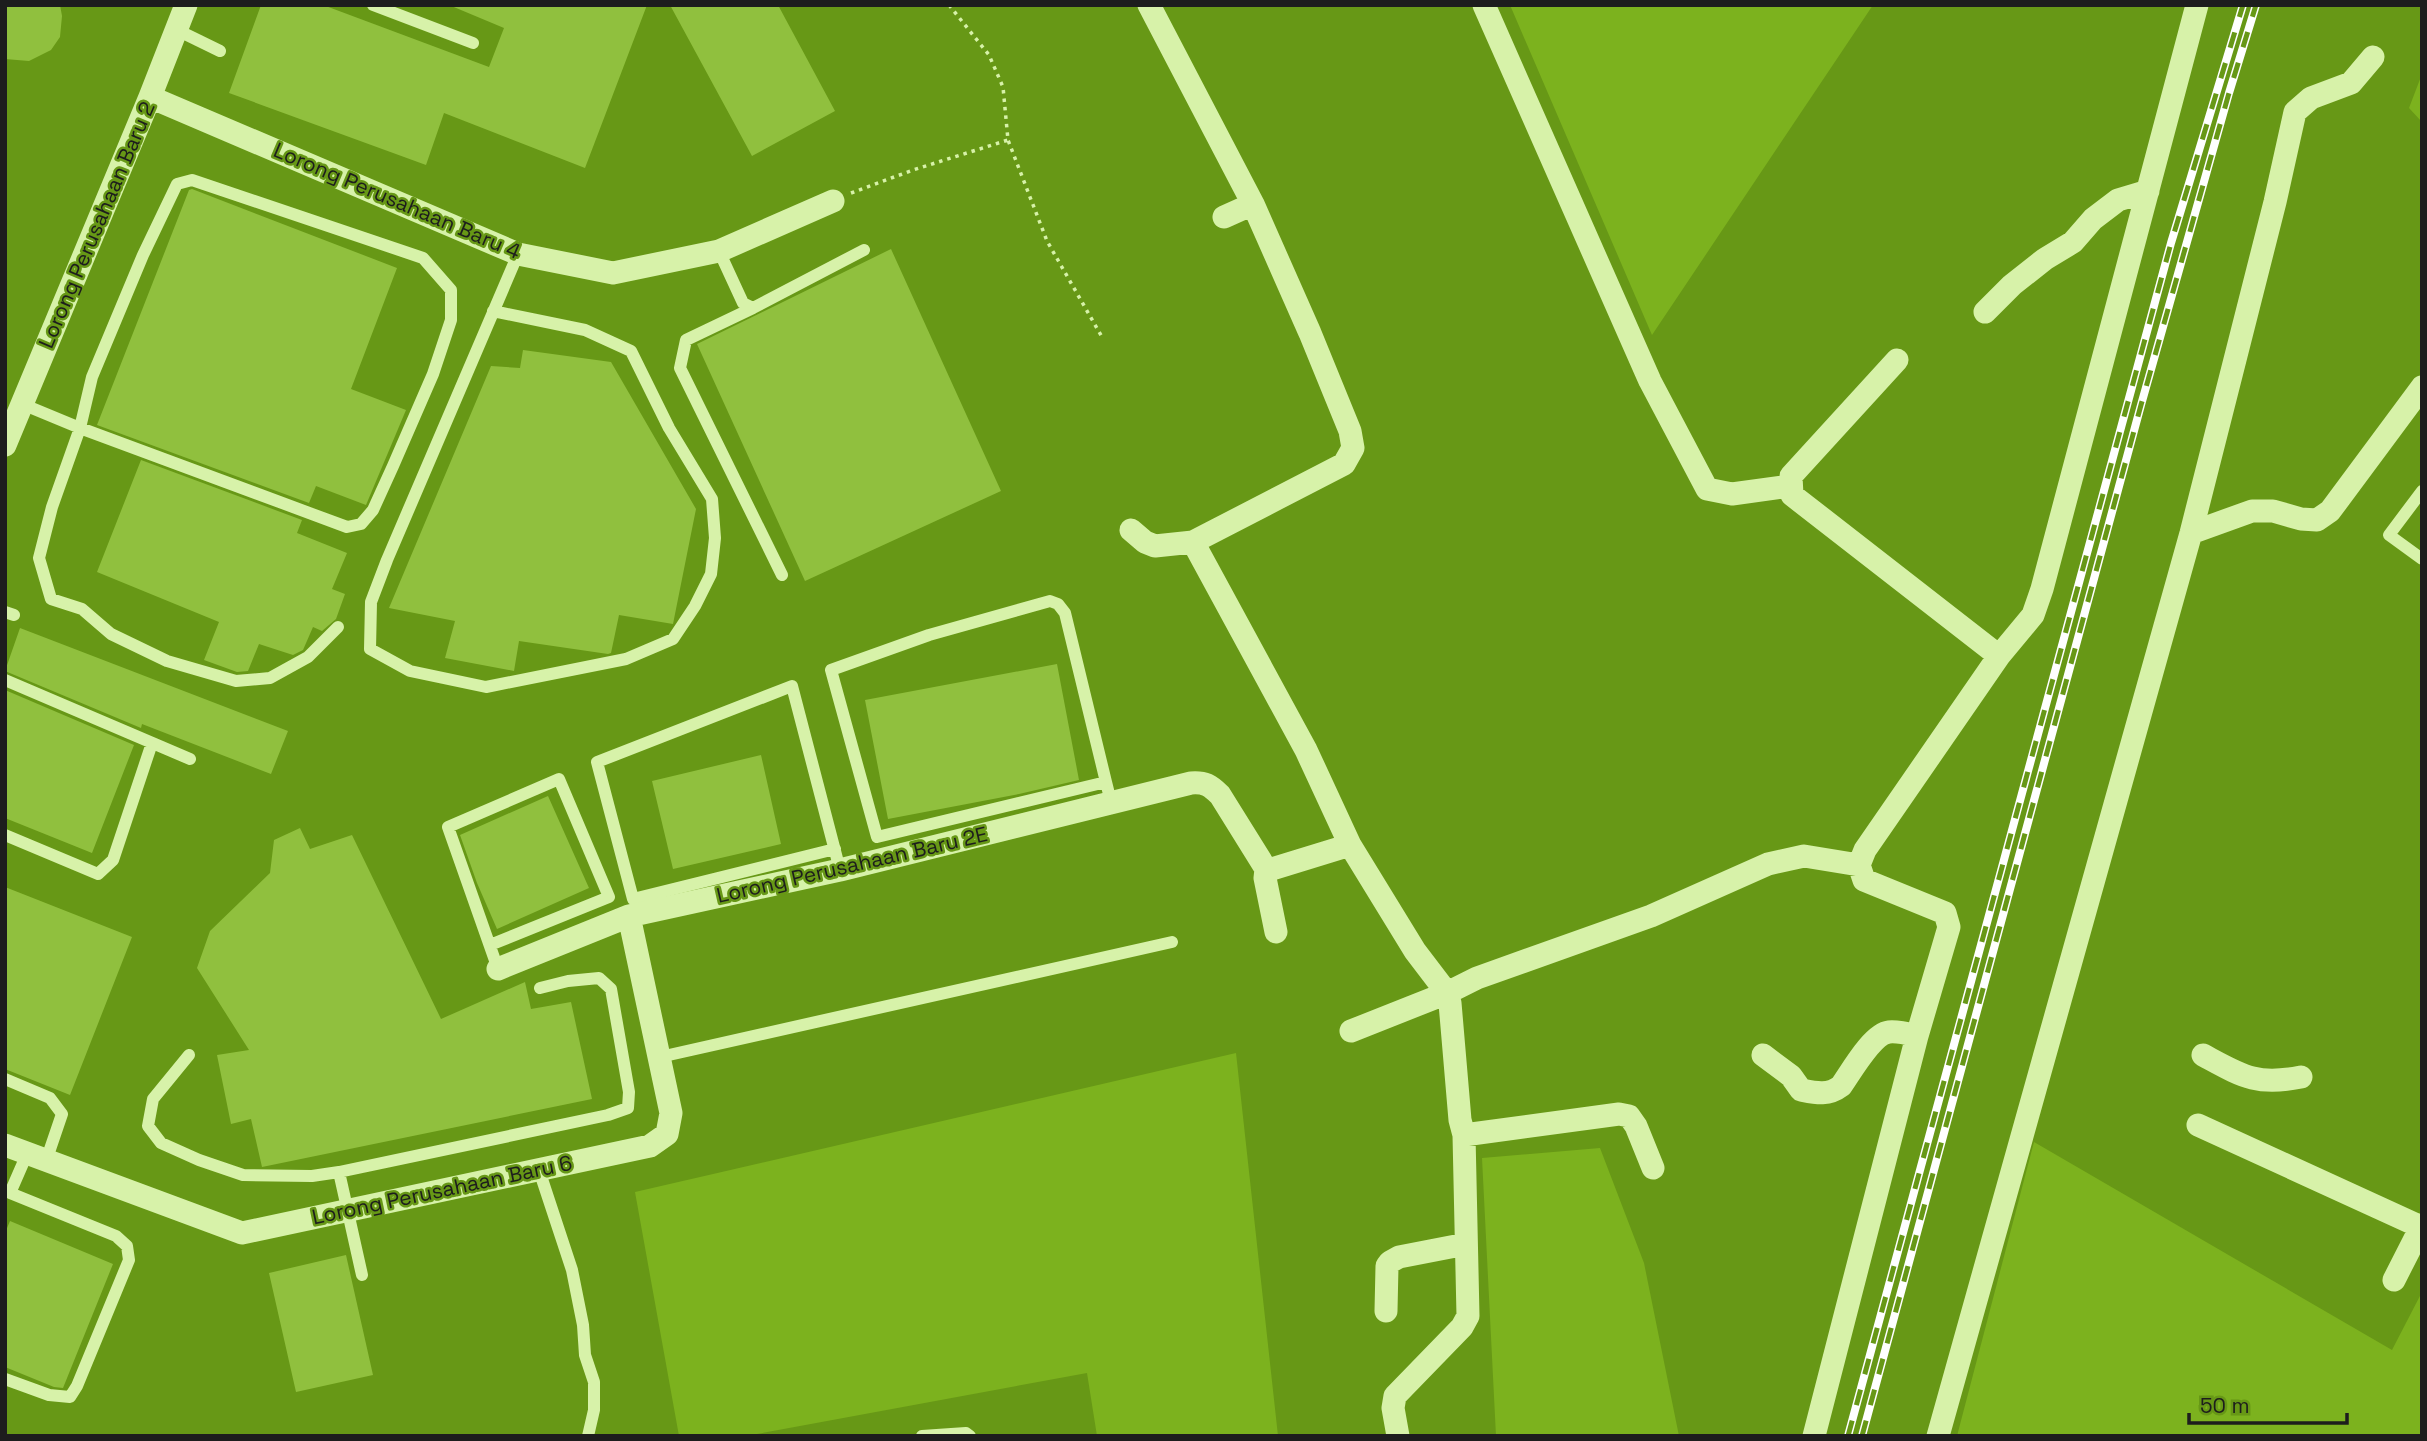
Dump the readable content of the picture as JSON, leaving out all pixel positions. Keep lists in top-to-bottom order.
{
  "streets": {
    "street": [
      "Lorong Perusahaan Baru 4",
      "Lorong Perusahaan Baru 2",
      "Lorong Perusahaan Baru 2E",
      "Lorong Perusahaan Baru 6"
    ]
  },
  "crossings": [
    ["Lorong Perusahaan Baru 4", "Lorong Perusahaan Baru 2"],
    ["Lorong Perusahaan Baru 2E", "Lorong Perusahaan Baru 6"]
  ],
  "scale_bar": "50 m"
}
